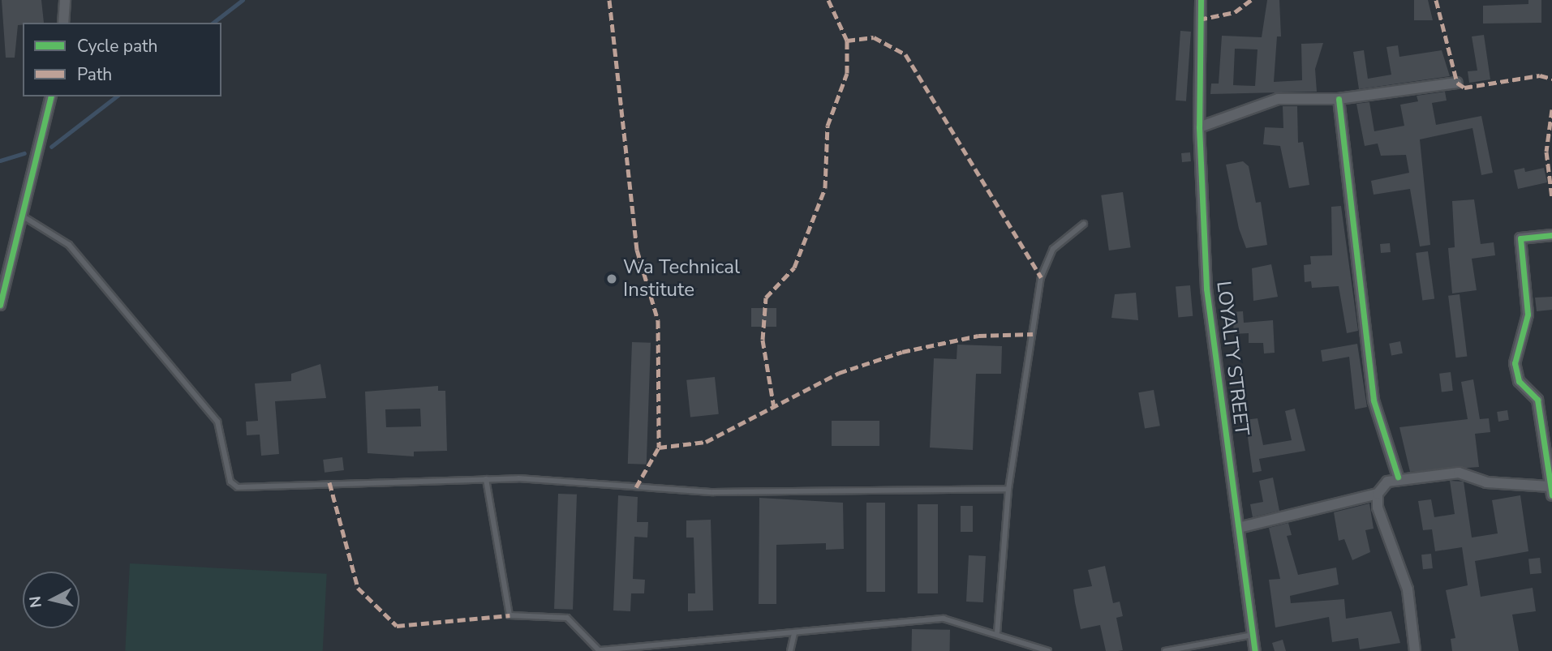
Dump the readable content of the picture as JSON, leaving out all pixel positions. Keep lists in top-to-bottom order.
{
  "streets": {
    "street": ["LOYALTY STREET"]
  },
  "places": ["Wa Technical Institute"],
  "legend": ["Cycle path", "Path"],
  "north": "left"
}
